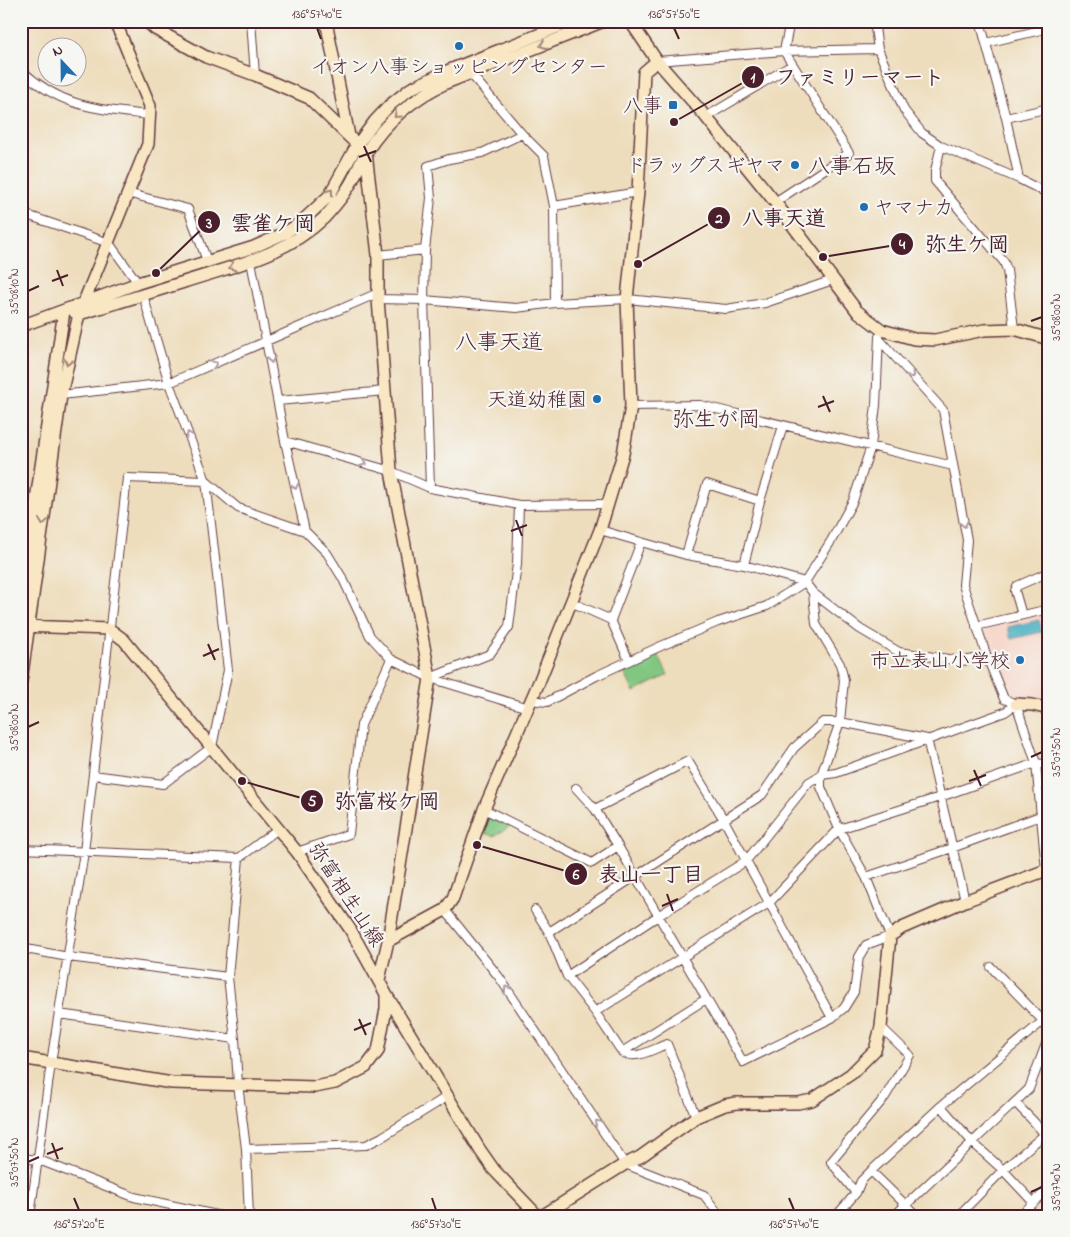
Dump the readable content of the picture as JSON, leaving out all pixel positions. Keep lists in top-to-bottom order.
{
  "streets": {
    "street": ["弥富相生山線"]
  },
  "districts": ["八事石坂", "八事天道", "弥生が岡"],
  "places": {
    "other": [
      "イオン八事ショッピングセンター",
      "ファミリーマート",
      "ドラッグスギヤマ",
      "ヤマナカ",
      "弥生ケ岡",
      "八事天道",
      "雲雀ケ岡",
      "天道幼稚園",
      "市立表山小学校",
      "弥富桜ケ岡",
      "表山一丁目"
    ],
    "transit": ["八事"]
  },
  "north": "top",
  "coordinates": [
    "136°57'40\"E",
    "136°57'50\"E",
    "35°08'10\"N",
    "35°08'00\"N",
    "35°07'50\"N",
    "35°07'40\"N",
    "136°57'20\"E",
    "136°57'30\"E"
  ]
}
